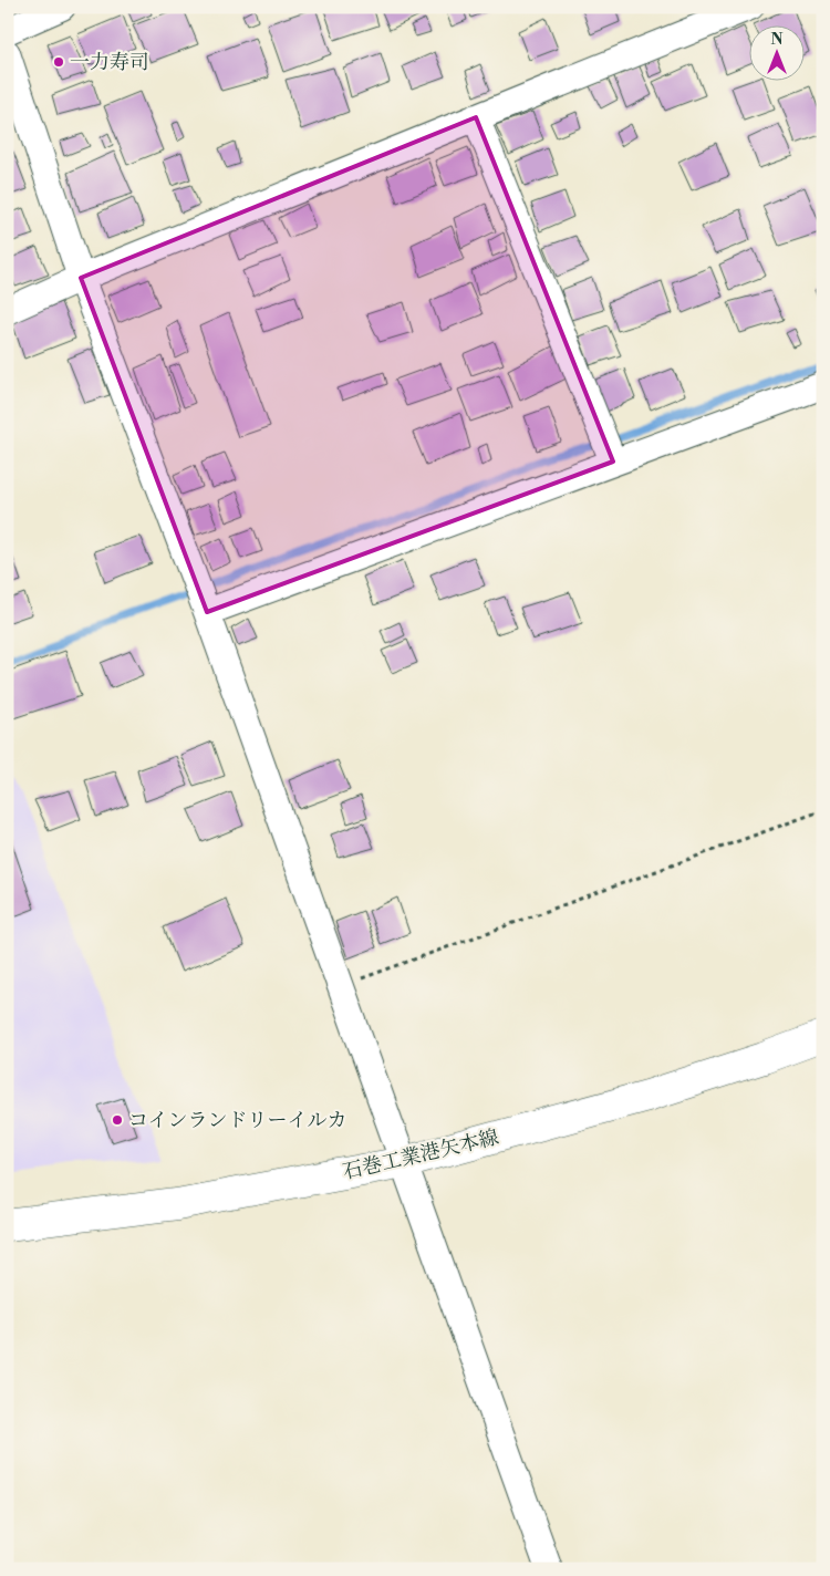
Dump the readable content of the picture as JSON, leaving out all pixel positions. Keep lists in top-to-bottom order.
{
  "streets": {
    "main road": ["石巻工業港矢本線"]
  },
  "places": ["一力寿司", "コインランドリーイルカ"],
  "north": "top"
}
